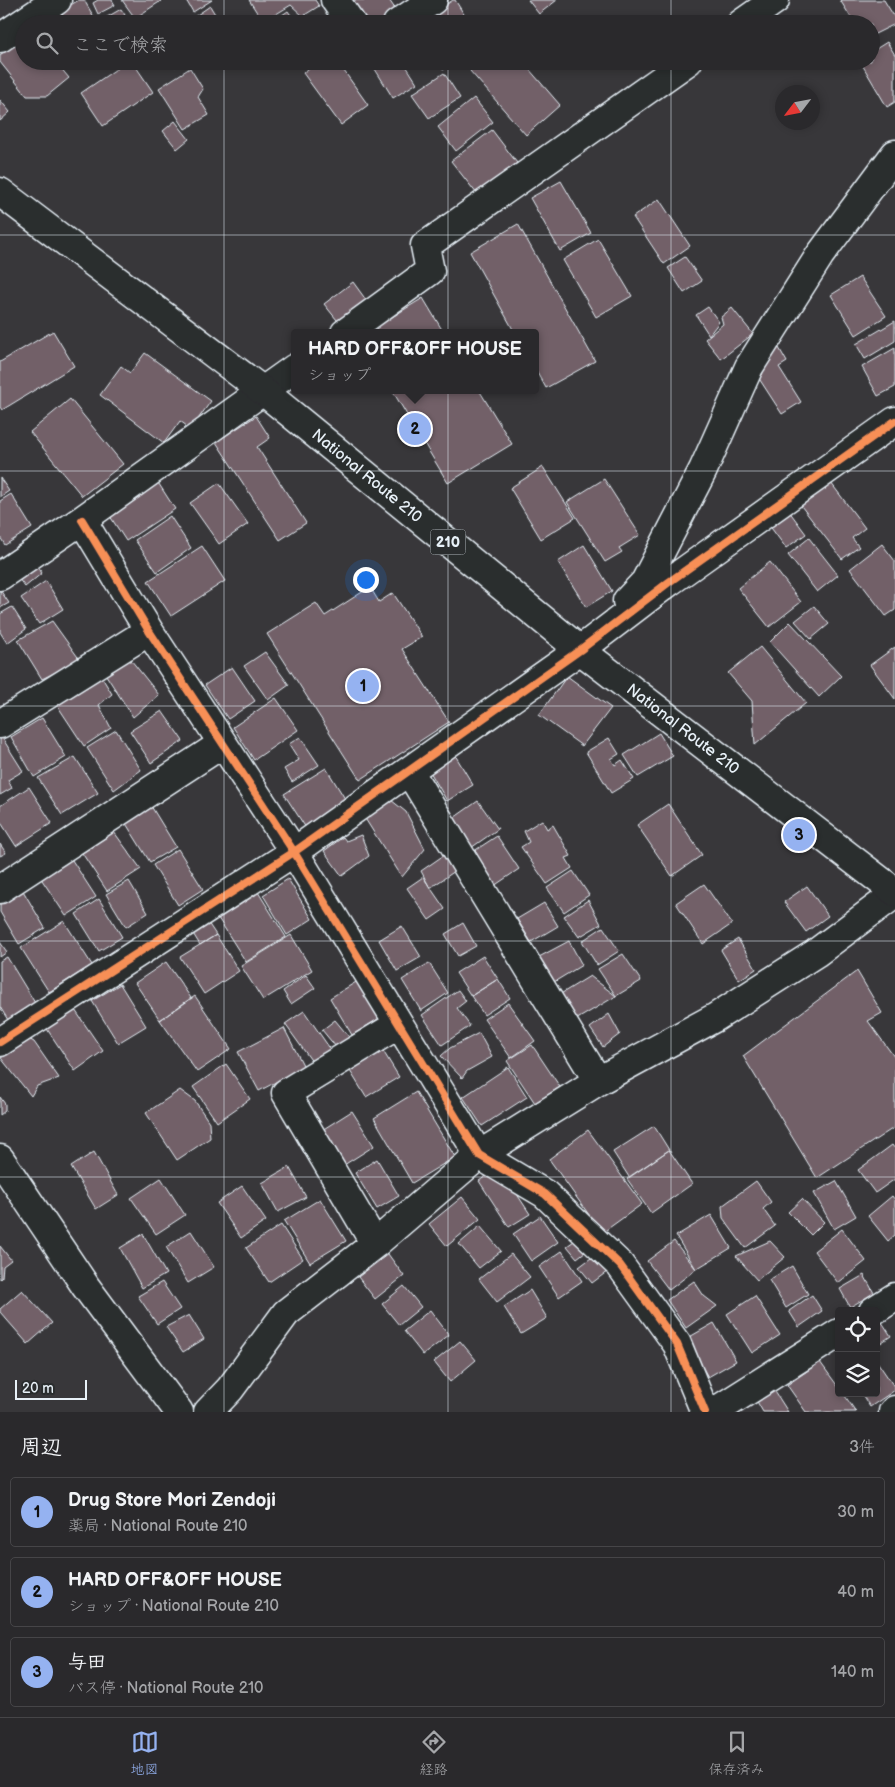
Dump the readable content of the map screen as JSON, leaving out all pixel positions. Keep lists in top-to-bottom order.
{
  "streets": {
    "main road": ["National Route 210", "210"]
  },
  "scale_bar": "20 m",
  "north": "bottom left",
  "page": {
    "search": "ここで検索",
    "popup": ["HARD OFF&OFF HOUSE", "ショップ"],
    "pins": ["2", "1", "3"],
    "scale": "20 m",
    "heading": ["周辺", "3件"],
    "list": [
      {
        "mark": "1",
        "name": "Drug Store Mori Zendoji",
        "note": "薬局 · National Route 210",
        "value": "30 m"
      },
      {
        "mark": "2",
        "name": "HARD OFF&OFF HOUSE",
        "note": "ショップ · National Route 210",
        "value": "40 m"
      },
      {
        "mark": "3",
        "name": "与田",
        "note": "バス停 · National Route 210",
        "value": "140 m"
      }
    ],
    "nav": ["地図", "経路", "保存済み"]
  }
}
